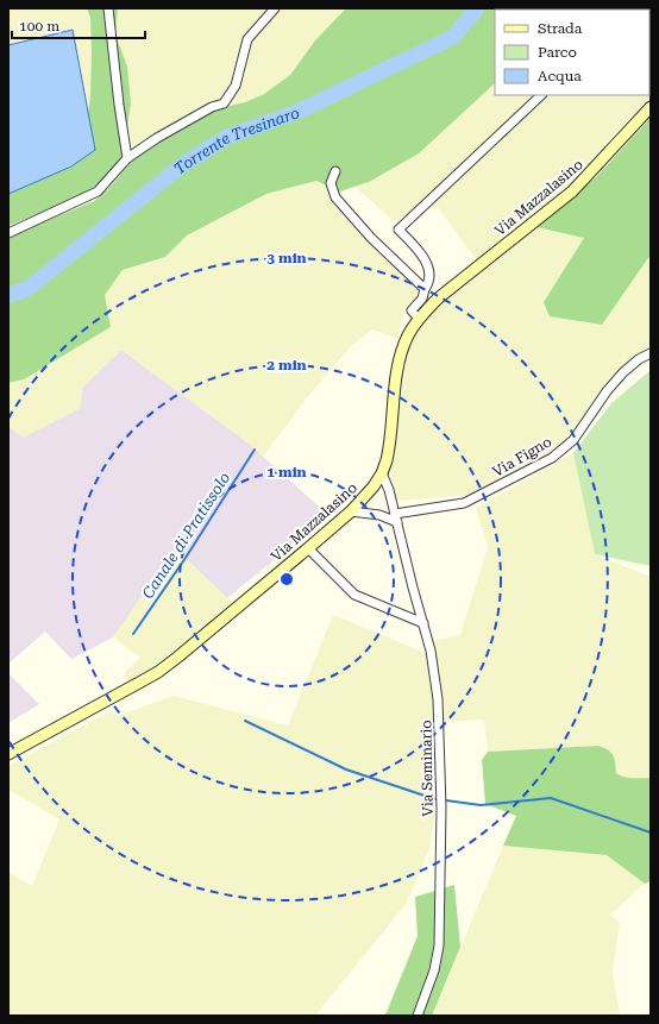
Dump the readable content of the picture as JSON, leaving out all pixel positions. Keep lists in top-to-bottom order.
{
  "streets": {
    "main road": ["Via Mazzalasino"],
    "street": ["Via Figno", "Via Seminario"]
  },
  "crossings": [
    ["Via Mazzalasino", "Via Seminario"],
    ["Via Figno", "Via Seminario"]
  ],
  "water": ["Torrente Tresinaro", "Canale di Pratissolo"],
  "legend": ["Strada", "Parco", "Acqua"],
  "scale_bar": "100 m",
  "rings": ["3 min", "2 min", "1 min"]
}
